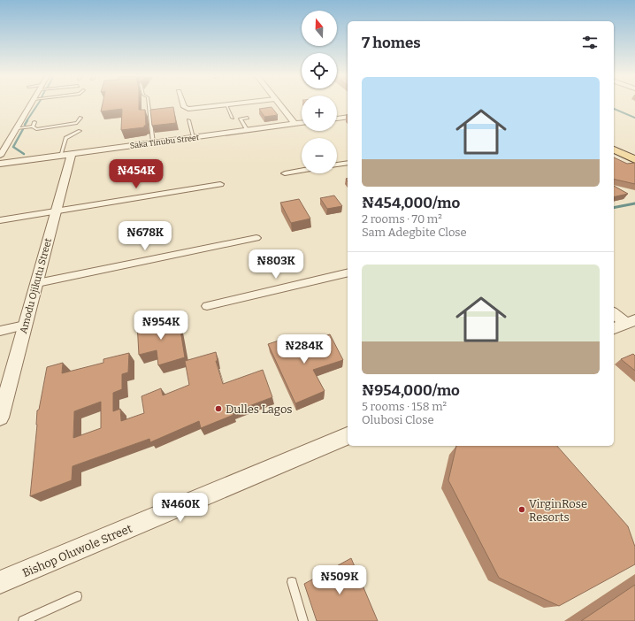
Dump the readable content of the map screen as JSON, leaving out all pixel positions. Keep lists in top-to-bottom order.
{
  "streets": {
    "street": ["Saka Tinubu Street", "Amodu Ojikutu Street", "Bishop Oluwole Street"]
  },
  "crossings": [
    ["Saka Tinubu Street", "Amodu Ojikutu Street"]
  ],
  "places": ["Dulles Lagos", "VirginRose Resorts"],
  "north": "top",
  "page": {
    "map_buttons": ["+", "−"],
    "heading": "7 homes",
    "list": [
      {
        "name": "₦454,000/mo",
        "note": "2 rooms · 70 m² · Sam Adegbite Close"
      },
      {
        "name": "₦954,000/mo",
        "note": "5 rooms · 158 m² · Olubosi Close"
      }
    ],
    "price": [
      "₦454K",
      "₦678K",
      "₦803K",
      "₦954K",
      "₦284K",
      "₦460K",
      "₦509K"
    ]
  }
}
